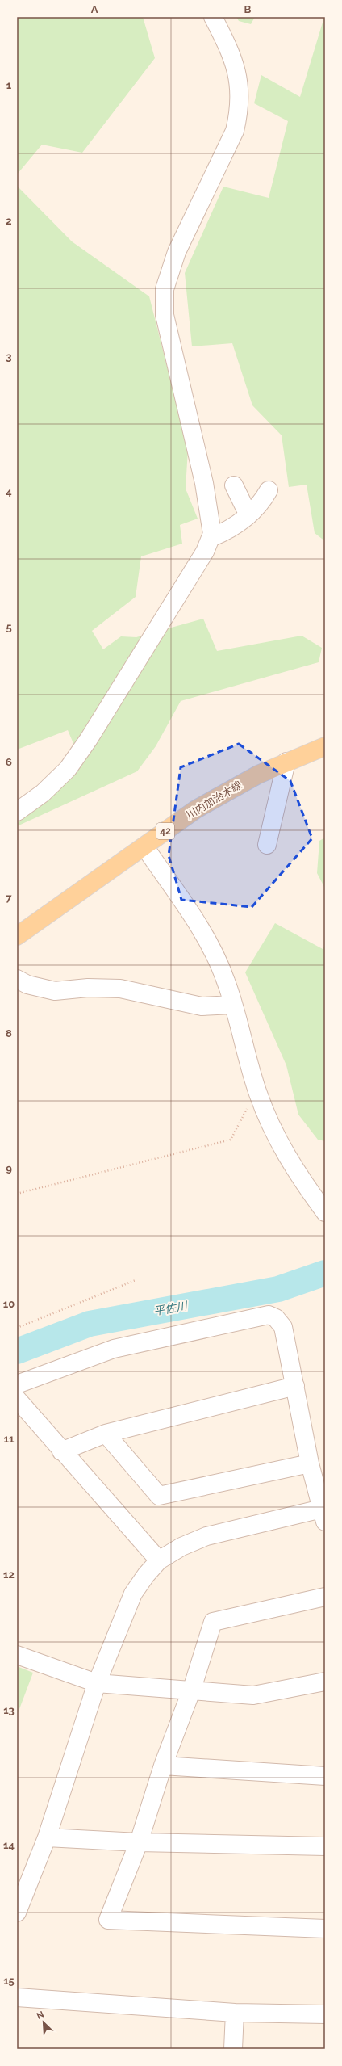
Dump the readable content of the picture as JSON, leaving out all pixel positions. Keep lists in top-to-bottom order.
{
  "streets": {
    "main road": ["川内加治木線", "42"]
  },
  "water": ["平佐川"],
  "north": "top left",
  "grid": {
    "columns": ["A", "B"],
    "rows": [
      "1",
      "2",
      "3",
      "4",
      "5",
      "6",
      "7",
      "8",
      "9",
      "10",
      "11",
      "12",
      "13",
      "14",
      "15"
    ]
  }
}
